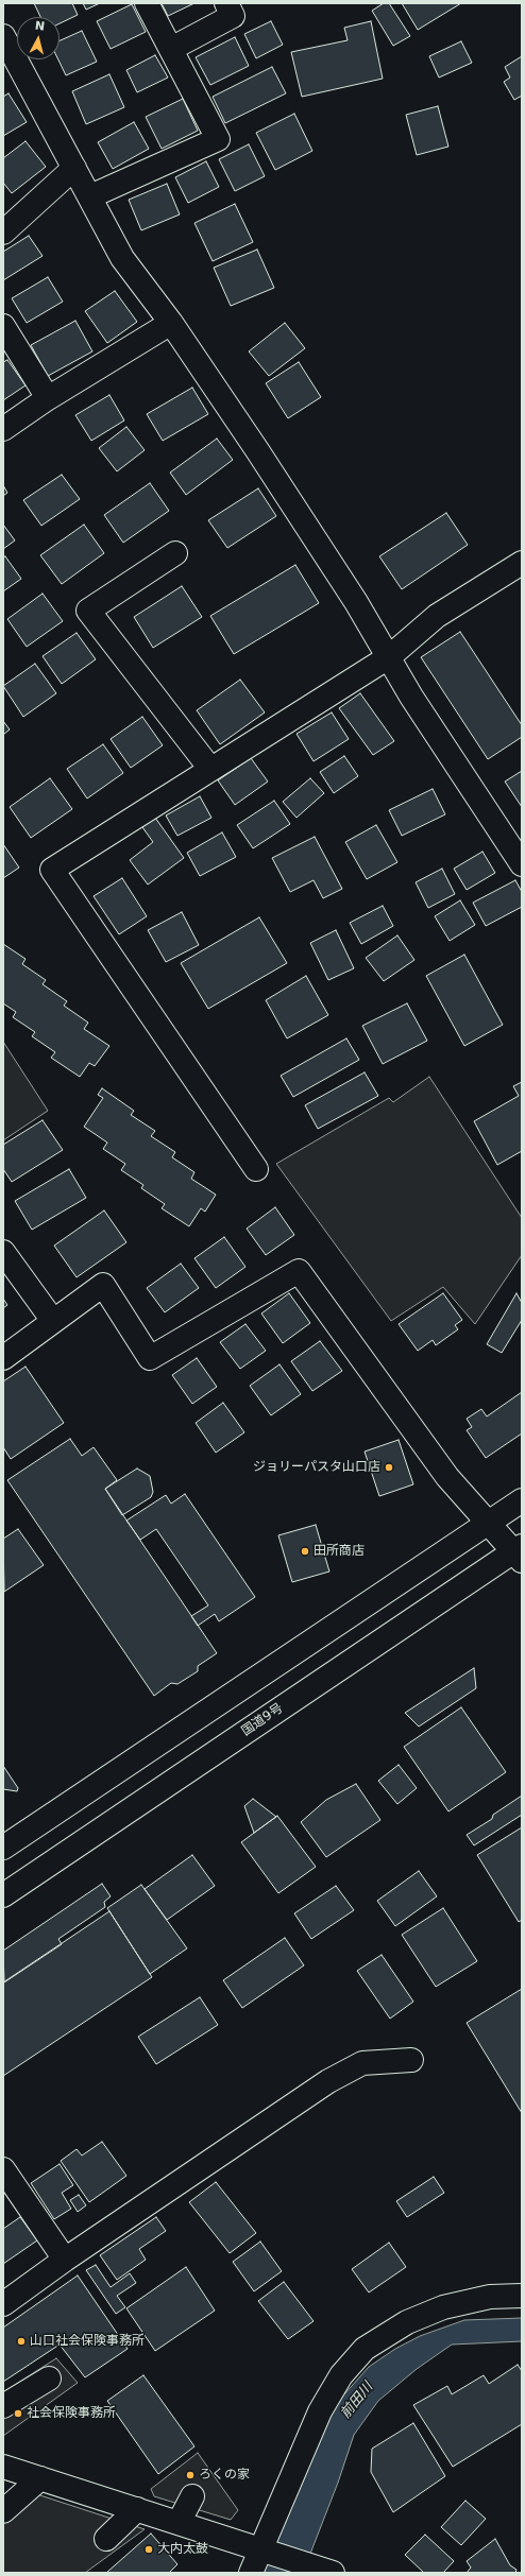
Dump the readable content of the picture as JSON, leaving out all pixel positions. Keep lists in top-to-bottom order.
{
  "streets": {
    "main road": ["国道9号"]
  },
  "water": ["前田川"],
  "places": [
    "ジョリーパスタ山口店",
    "田所商店",
    "山口社会保険事務所",
    "社会保険事務所",
    "ろくの家",
    "大内太鼓"
  ],
  "north": "top"
}
